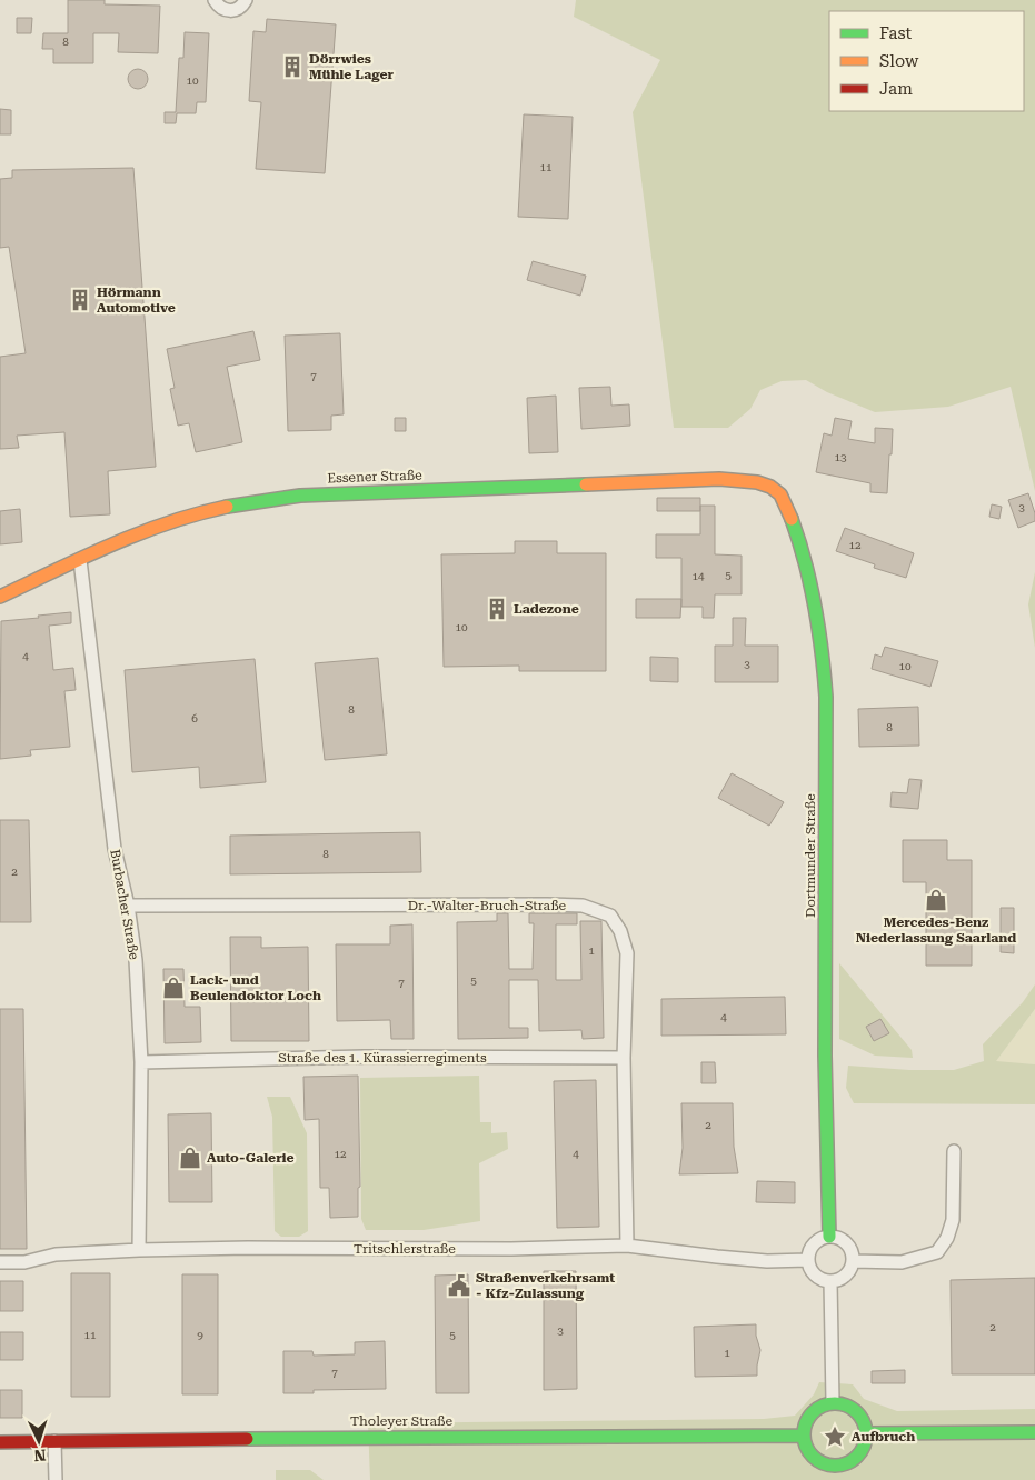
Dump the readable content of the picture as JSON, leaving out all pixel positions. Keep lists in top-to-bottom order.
{
  "streets": {
    "street": [
      "Essener Straße",
      "Dortmunder Straße",
      "Burbacher Straße",
      "Dr.-Walter-Bruch-Straße",
      "Straße des 1. Kürassierregiments",
      "Tritschlerstraße",
      "Tholeyer Straße"
    ]
  },
  "crossings": [
    ["Essener Straße", "Dortmunder Straße"],
    ["Essener Straße", "Burbacher Straße"],
    ["Dortmunder Straße", "Tritschlerstraße"],
    ["Burbacher Straße", "Dr.-Walter-Bruch-Straße"],
    ["Burbacher Straße", "Straße des 1. Kürassierregiments"],
    ["Burbacher Straße", "Tritschlerstraße"],
    ["Dr.-Walter-Bruch-Straße", "Straße des 1. Kürassierregiments"],
    ["Dr.-Walter-Bruch-Straße", "Tritschlerstraße"]
  ],
  "places": {
    "building": ["Dörrwies Mühle Lager", "Hörmann Automotive", "Ladezone"],
    "shop": ["Mercedes-Benz Niederlassung Saarland", "Lack- und Beulendoktor Loch", "Auto-Galerie"],
    "public building": ["Straßenverkehrsamt - Kfz-Zulassung"],
    "place": ["Aufbruch"]
  },
  "house_numbers": [
    "8",
    "10",
    "11",
    "7",
    "13",
    "3",
    "12",
    "5",
    "14",
    "10",
    "4",
    "3",
    "10",
    "8",
    "6",
    "8",
    "8",
    "2",
    "1",
    "5",
    "7",
    "4",
    "2",
    "12",
    "4",
    "2",
    "3",
    "11",
    "9",
    "5",
    "1",
    "7"
  ],
  "legend": ["Fast", "Slow", "Jam"],
  "north": "bottom"
}
